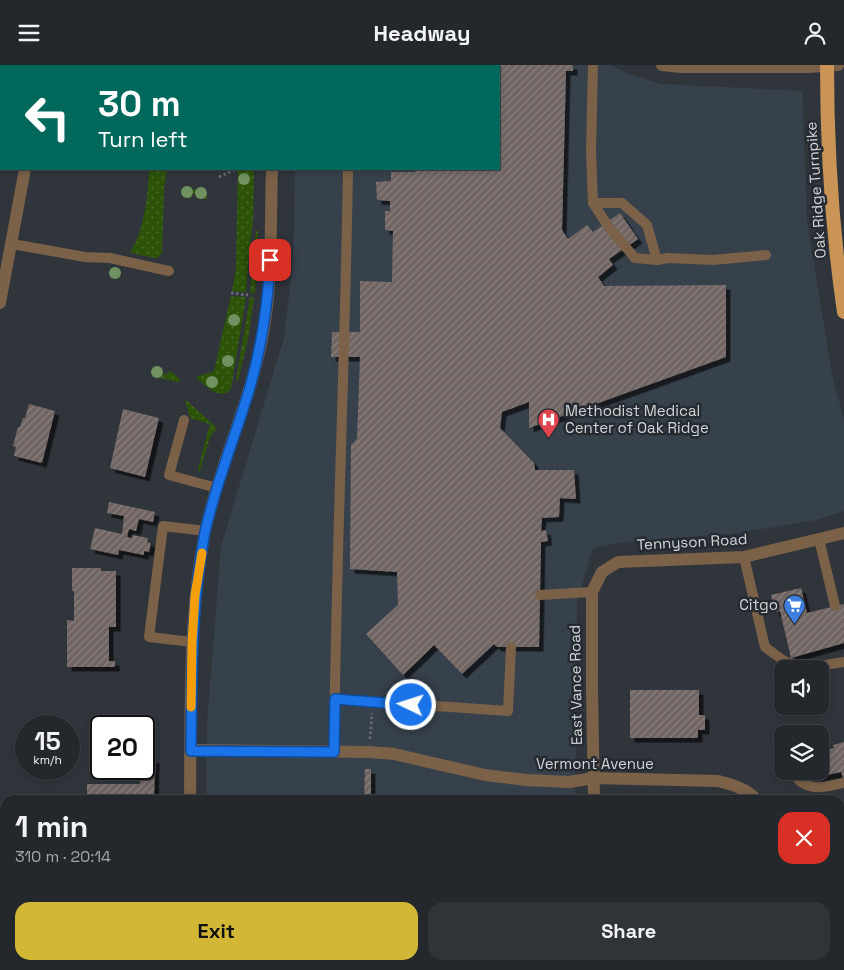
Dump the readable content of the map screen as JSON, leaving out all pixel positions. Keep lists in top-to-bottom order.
{
  "streets": {
    "highway": ["Oak Ridge Turnpike"],
    "street": ["Tennyson Road", "East Vance Road", "Vermont Avenue"]
  },
  "crossings": [
    ["Tennyson Road", "East Vance Road"],
    ["East Vance Road", "Vermont Avenue"]
  ],
  "places": {
    "hospital": ["Methodist Medical Center of Oak Ridge"],
    "supermarket": ["Citgo"]
  },
  "page": {
    "header": "Headway",
    "turn": ["30 m", "Turn left"],
    "speed": "15 km/h",
    "limit": "20",
    "heading": ["1 min", "310 m · 20:14"],
    "buttons": ["Exit", "Share"]
  }
}
